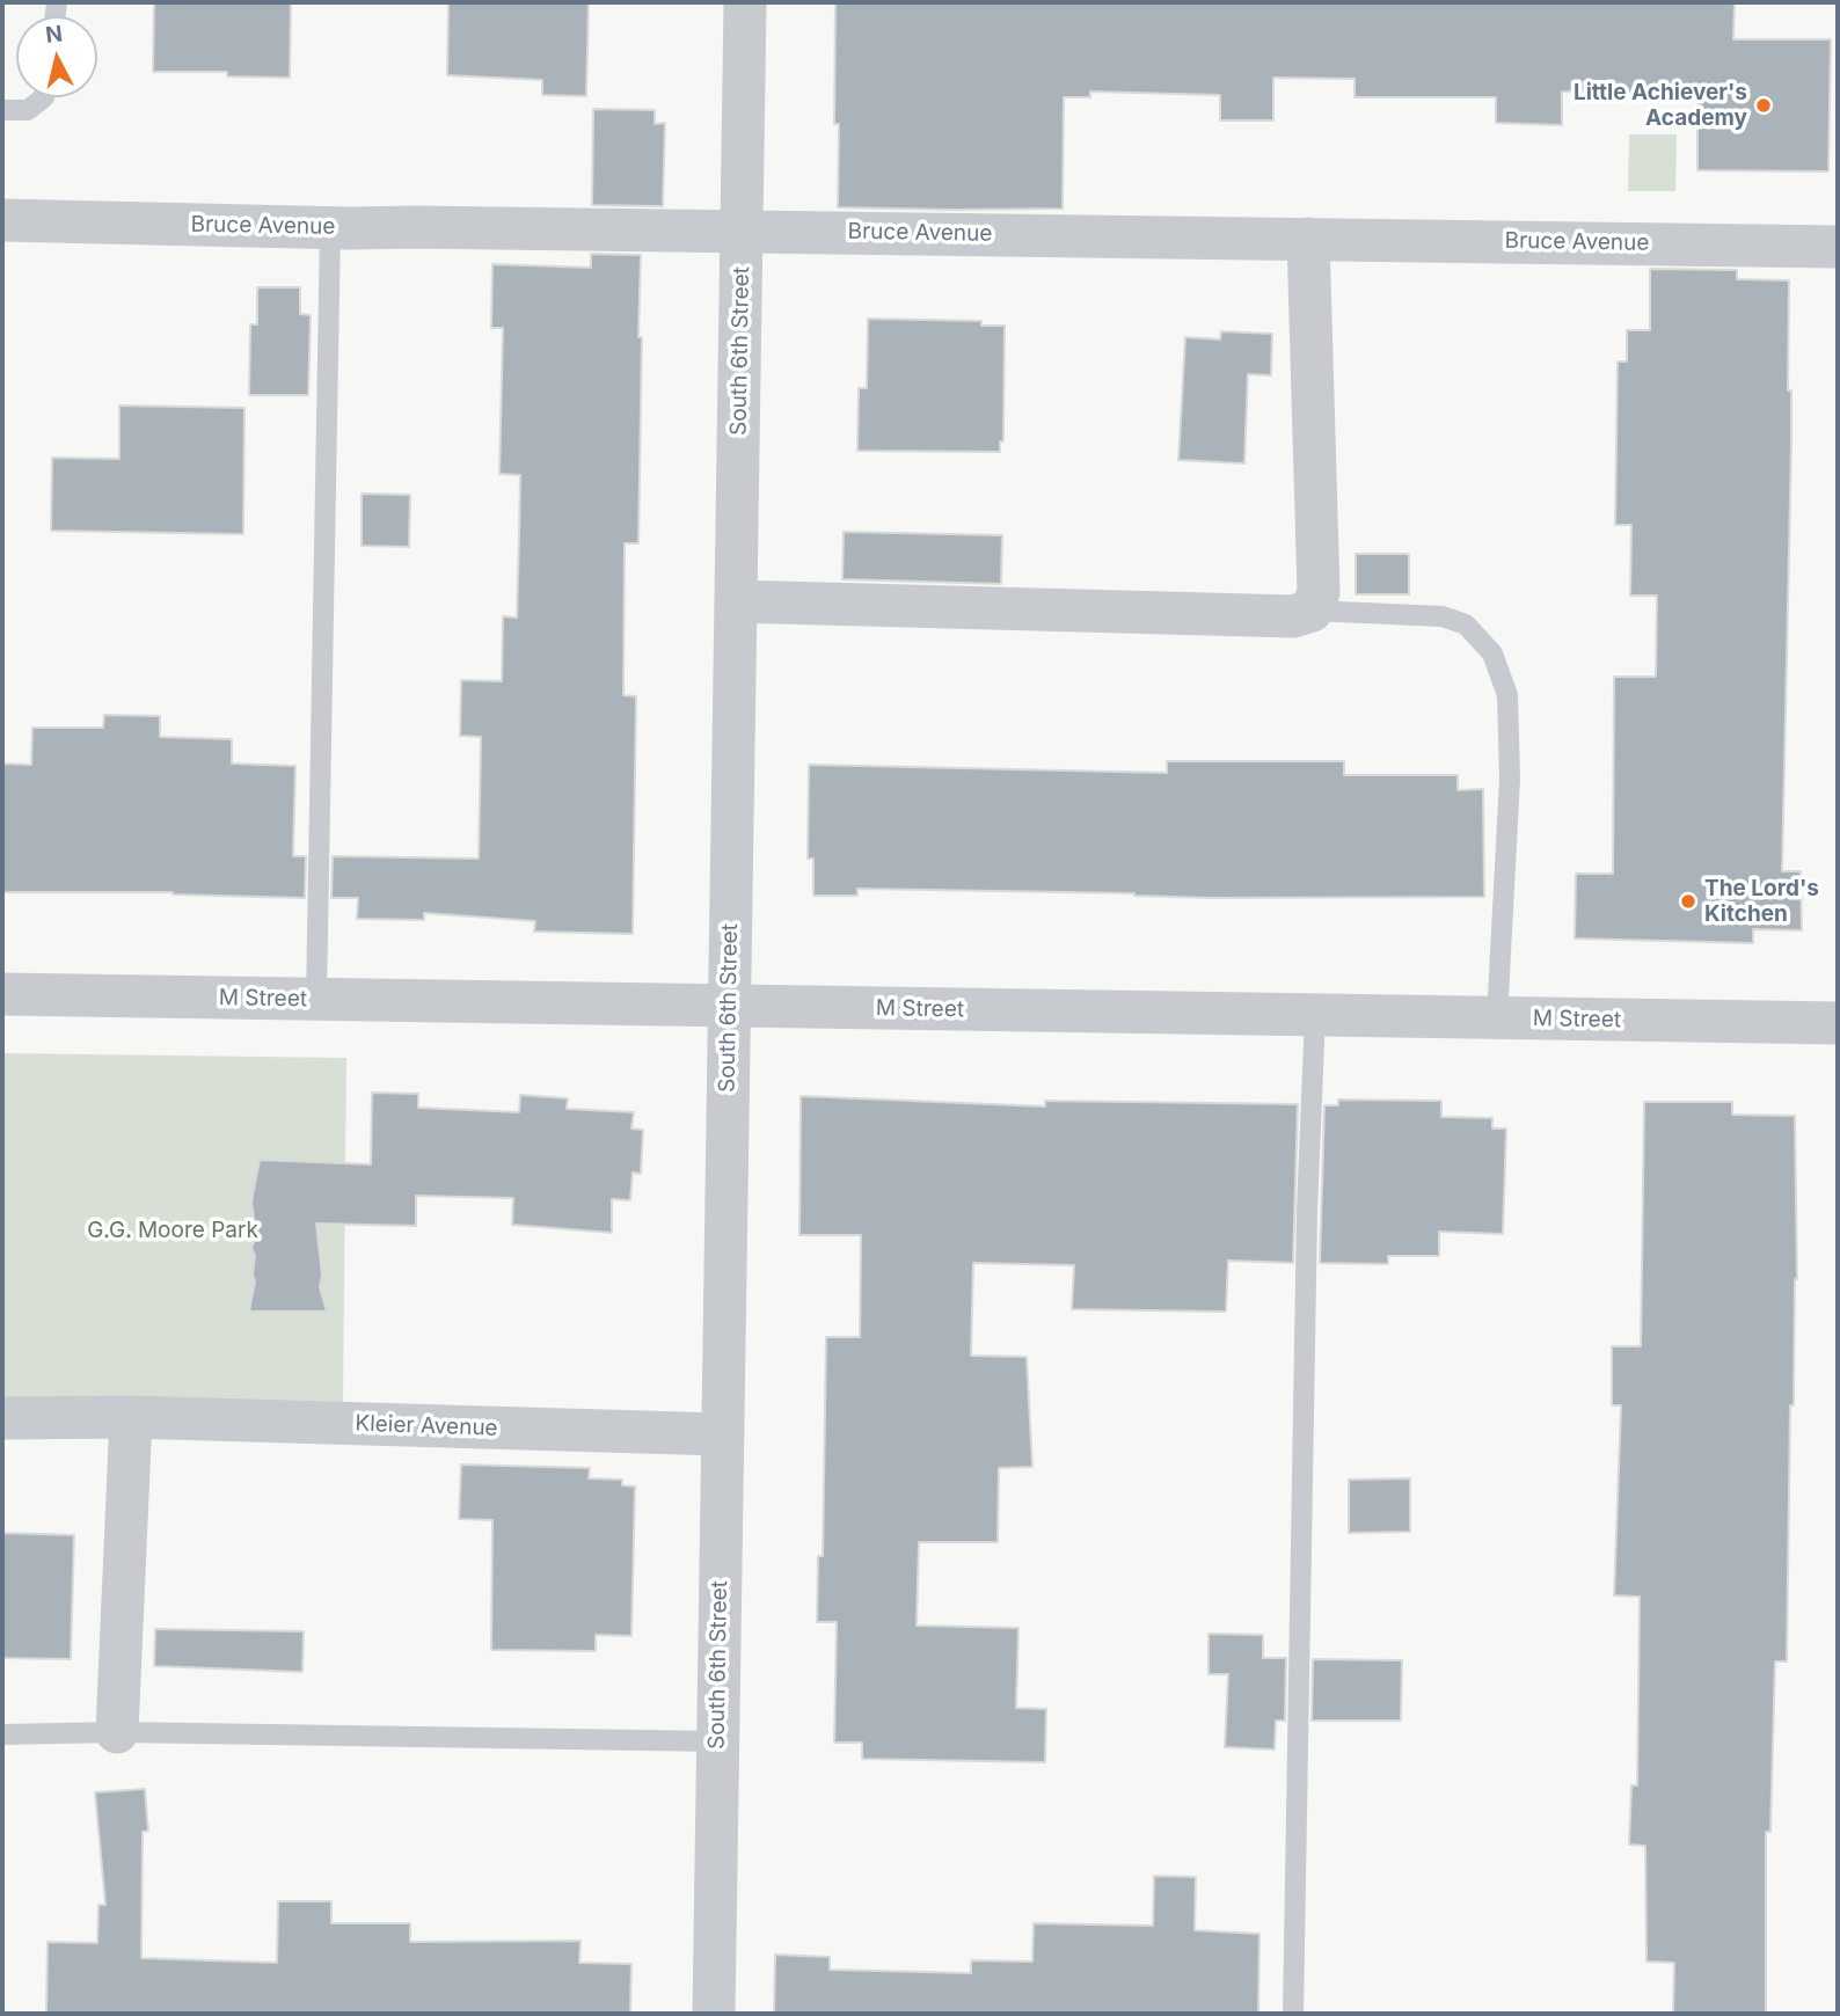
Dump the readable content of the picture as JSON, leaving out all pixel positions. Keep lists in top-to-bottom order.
{
  "streets": {
    "street": [
      "Bruce Avenue",
      "South 6th Street",
      "M Street",
      "Kleier Avenue"
    ]
  },
  "crossings": [
    ["Bruce Avenue", "South 6th Street"],
    ["South 6th Street", "M Street"],
    ["South 6th Street", "Kleier Avenue"]
  ],
  "parks": ["G.G. Moore Park"],
  "places": ["Little Achiever's Academy", "The Lord's Kitchen"],
  "north": "top"
}
